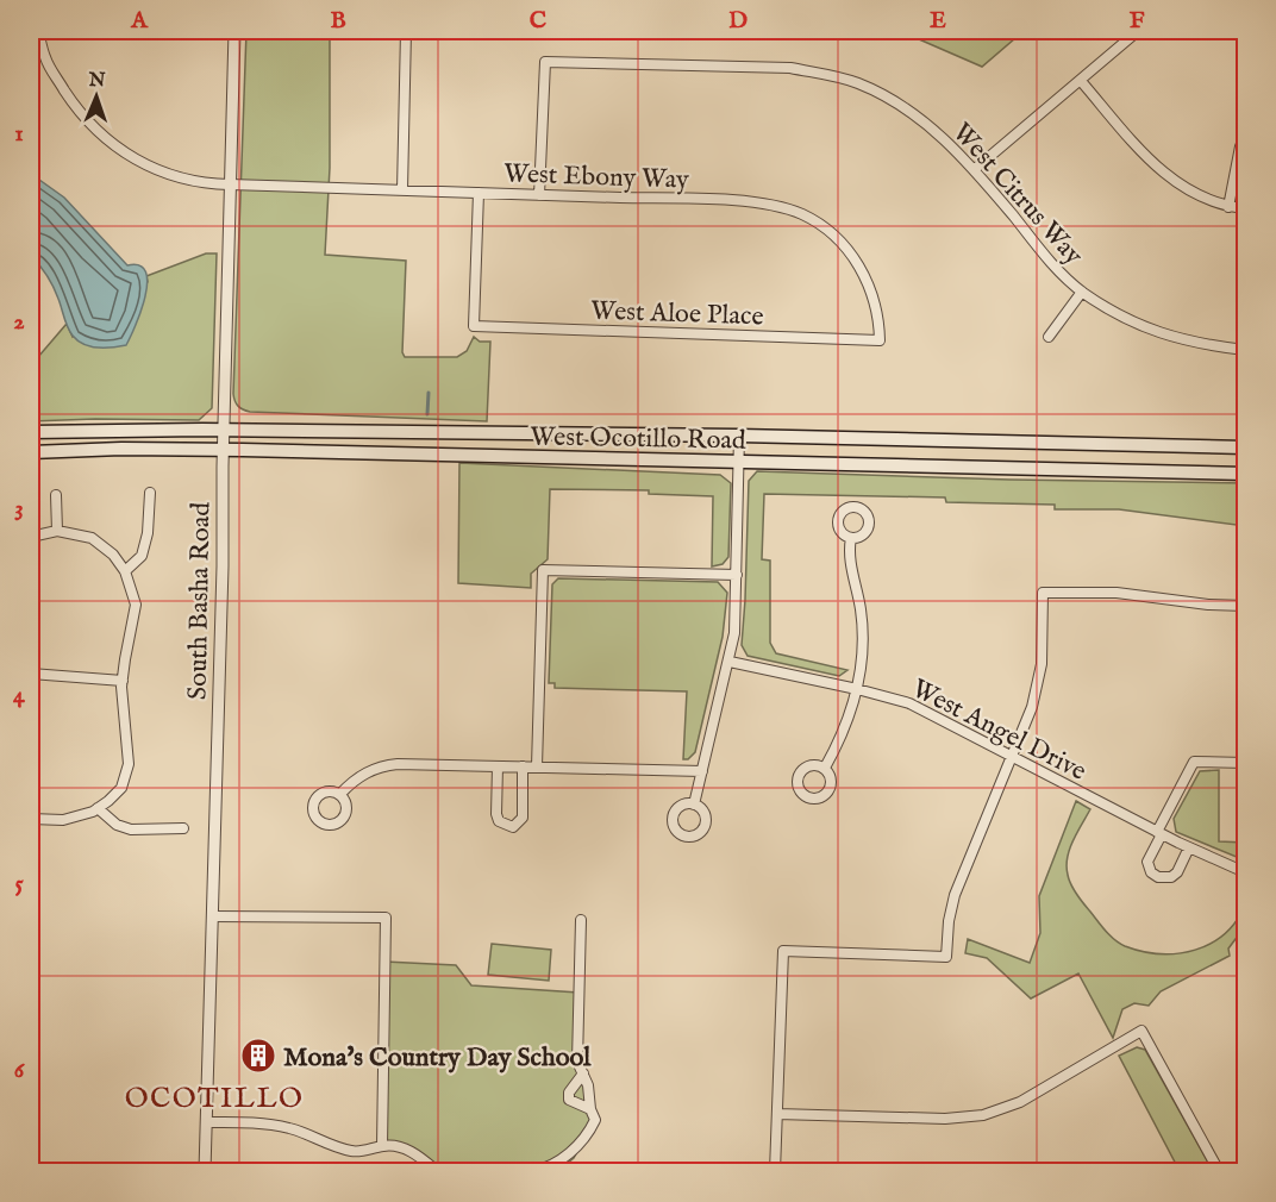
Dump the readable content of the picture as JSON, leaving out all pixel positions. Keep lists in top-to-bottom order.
{
  "streets": {
    "main road": ["West Ocotillo Road"],
    "street": [
      "West Ebony Way",
      "West Citrus Way",
      "West Aloe Place",
      "South Basha Road",
      "West Angel Drive"
    ]
  },
  "crossings": [
    ["West Ebony Way", "West Citrus Way"],
    ["West Ebony Way", "West Aloe Place"],
    ["West Ebony Way", "South Basha Road"],
    ["West Ocotillo Road", "South Basha Road"]
  ],
  "districts": ["OCOTILLO"],
  "places": {
    "building": ["Mona's Country Day School"]
  },
  "north": "top",
  "grid": {
    "columns": [
      "A",
      "B",
      "C",
      "D",
      "E",
      "F"
    ],
    "rows": [
      "1",
      "2",
      "3",
      "4",
      "5",
      "6"
    ]
  }
}
